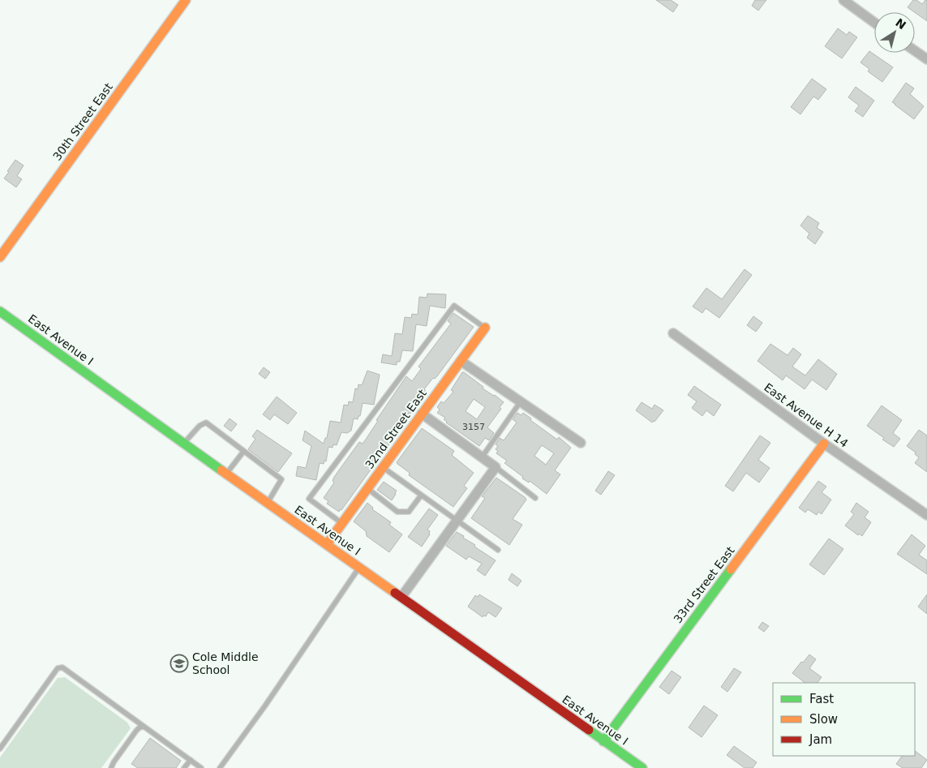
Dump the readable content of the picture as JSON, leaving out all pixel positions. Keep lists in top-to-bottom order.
{
  "streets": {
    "street": [
      "30th Street East",
      "East Avenue I",
      "East Avenue H 14",
      "32nd Street East",
      "33rd Street East"
    ]
  },
  "crossings": [
    ["East Avenue I", "32nd Street East"],
    ["East Avenue I", "33rd Street East"],
    ["East Avenue H 14", "33rd Street East"]
  ],
  "places": {
    "school or university": ["Cole Middle School"]
  },
  "house_numbers": ["3157"],
  "legend": ["Fast", "Slow", "Jam"],
  "north": "top right"
}
